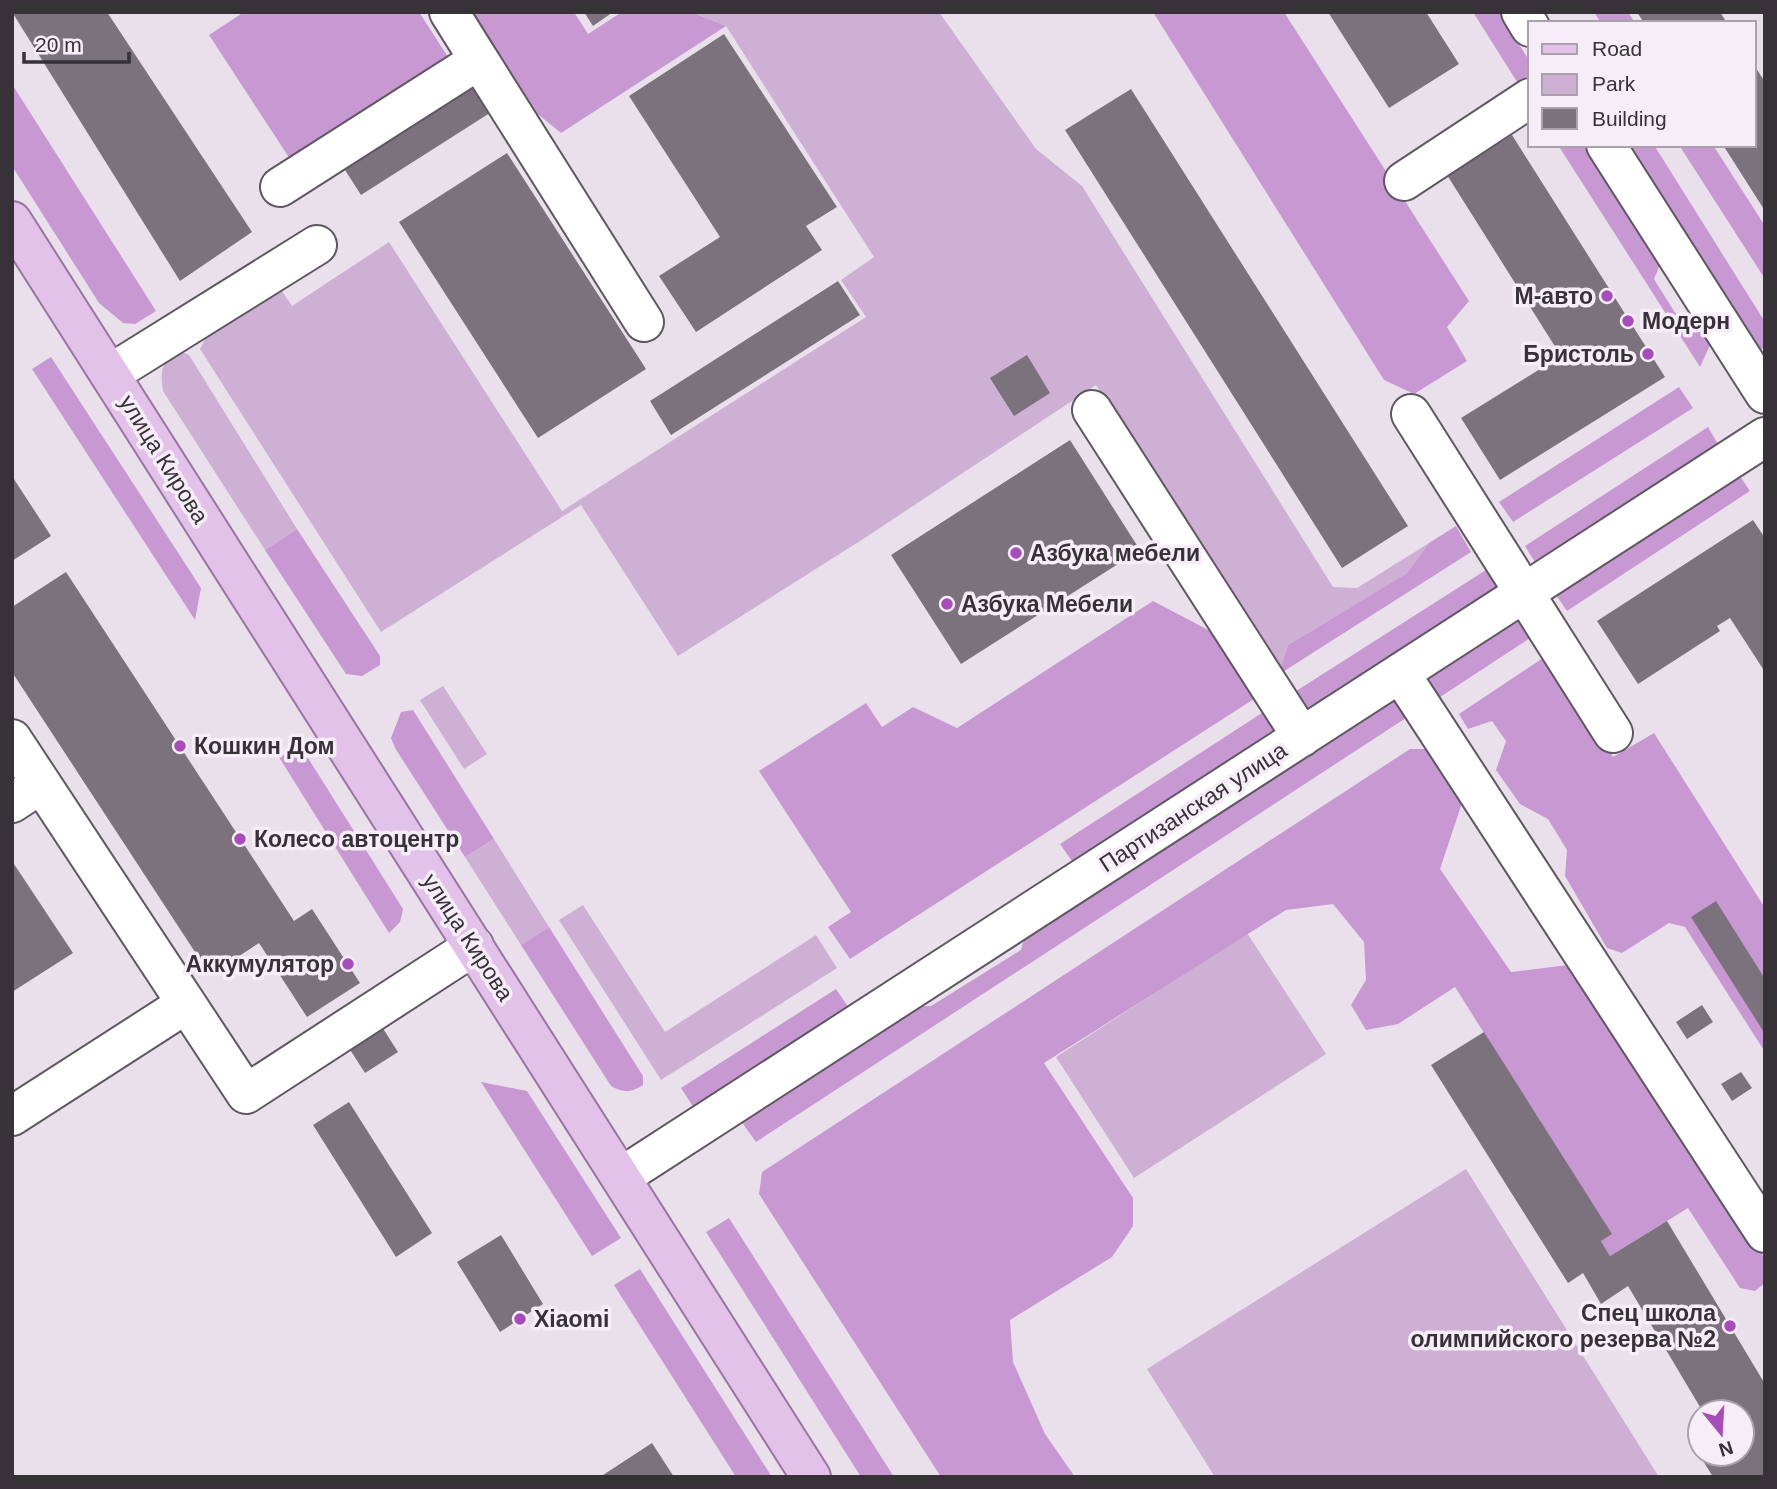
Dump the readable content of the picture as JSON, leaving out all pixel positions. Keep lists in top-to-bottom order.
{
  "streets": {
    "main road": ["улица Кирова"],
    "street": ["Партизанская улица"]
  },
  "crossings": [
    ["улица Кирова", "Партизанская улица"]
  ],
  "places": [
    "М-авто",
    "Модерн",
    "Бристоль",
    "Азбука мебели",
    "Азбука Мебели",
    "Кошкин Дом",
    "Колесо автоцентр",
    "Аккумулятор",
    "Xiaomi",
    "Спец школа олимпийского резерва №2"
  ],
  "legend": ["Road", "Park", "Building"],
  "scale_bar": "20 m",
  "north": "bottom"
}
